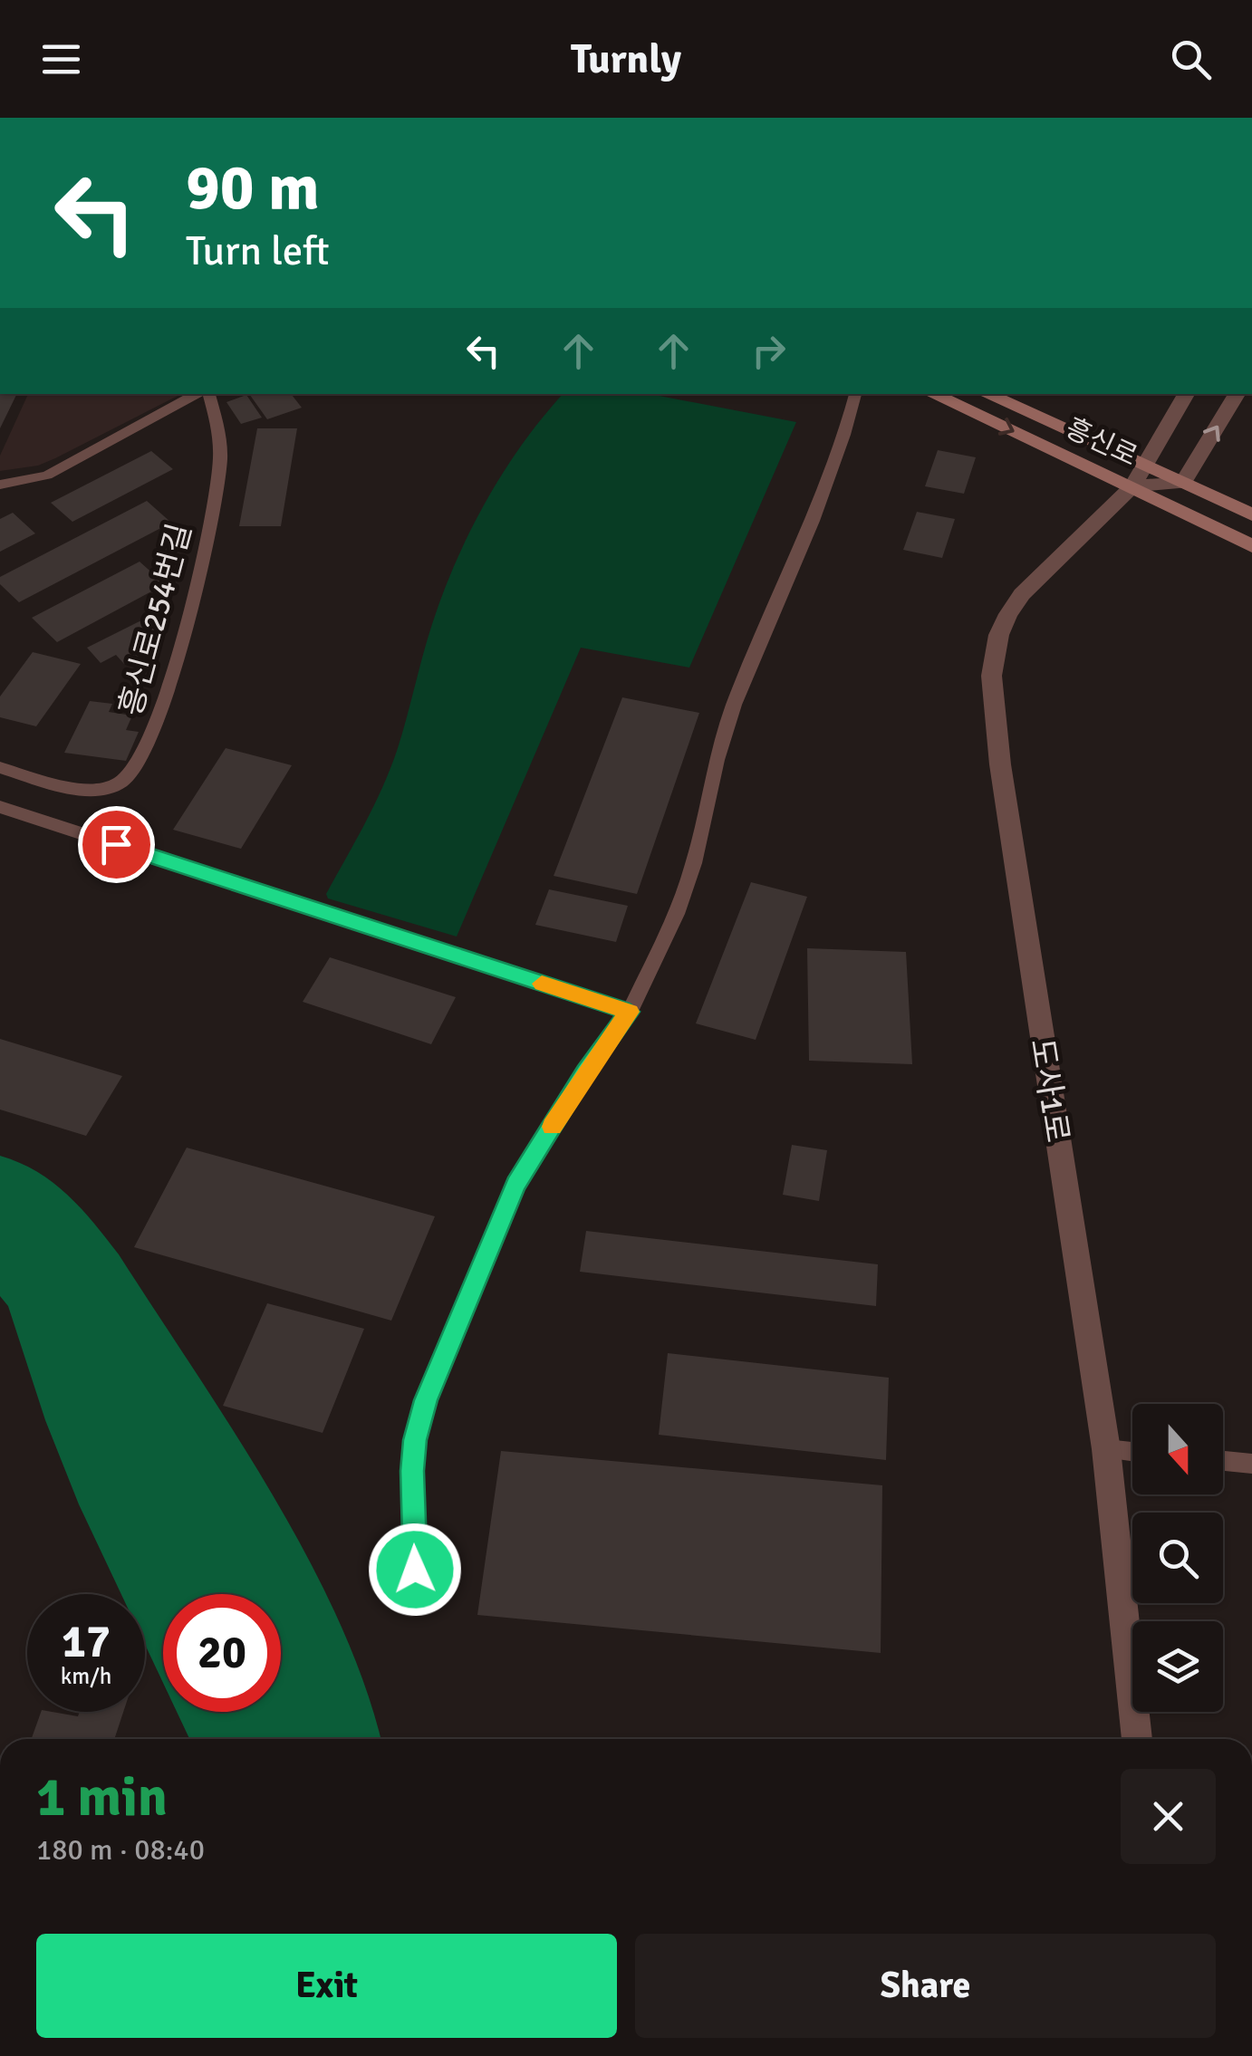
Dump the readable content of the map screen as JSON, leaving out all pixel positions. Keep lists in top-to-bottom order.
{
  "streets": {
    "main road": ["흥신로"],
    "street": ["도사1로"],
    "lane": ["흥신로254번길"]
  },
  "crossings": [
    ["흥신로", "도사1로"]
  ],
  "north": "bottom",
  "page": {
    "header": "Turnly",
    "turn": ["90 m", "Turn left"],
    "speed": "17 km/h",
    "limit": "20",
    "heading": ["1 min", "180 m · 08:40"],
    "buttons": ["Exit", "Share"]
  }
}
